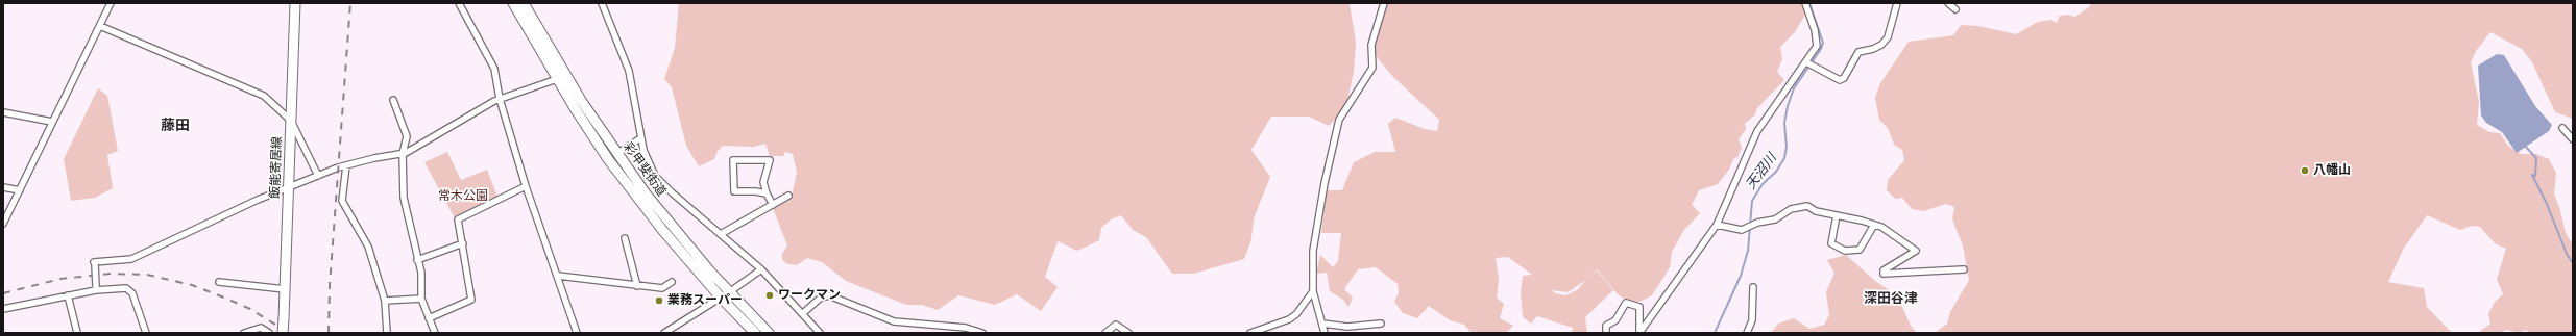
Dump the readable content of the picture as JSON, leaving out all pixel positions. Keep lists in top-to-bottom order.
{
  "streets": {
    "main road": ["飯能寄居線", "彩甲斐街道"]
  },
  "districts": ["藤田", "深田谷津"],
  "water": ["天沼川"],
  "parks": ["常木公園"],
  "places": ["八幡山", "ワークマン", "業務スーパー"]
}
